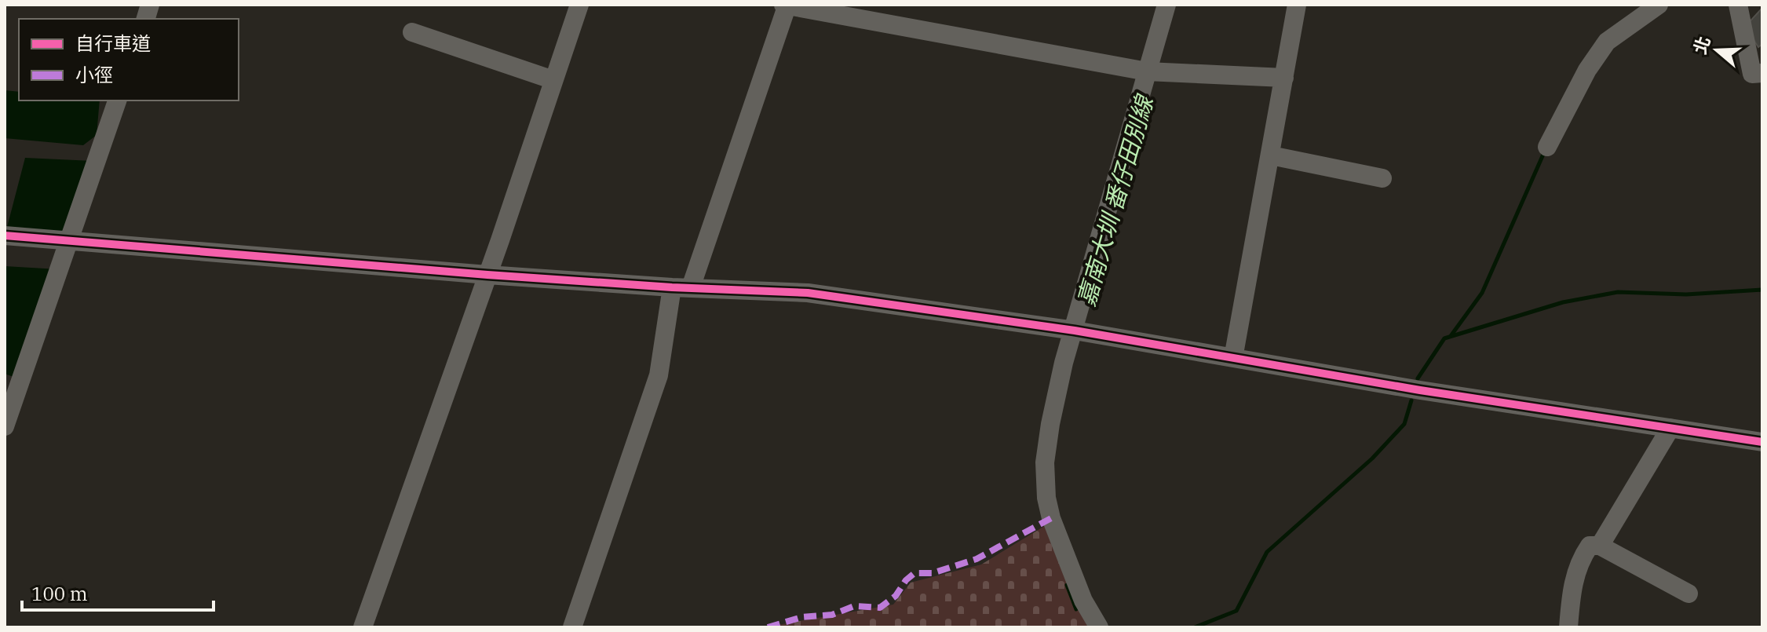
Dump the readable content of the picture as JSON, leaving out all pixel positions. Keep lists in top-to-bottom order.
{
  "water": ["嘉南大圳 番仔田別線"],
  "legend": ["自行車道", "小徑"],
  "scale_bar": "100 m",
  "north": "left"
}
